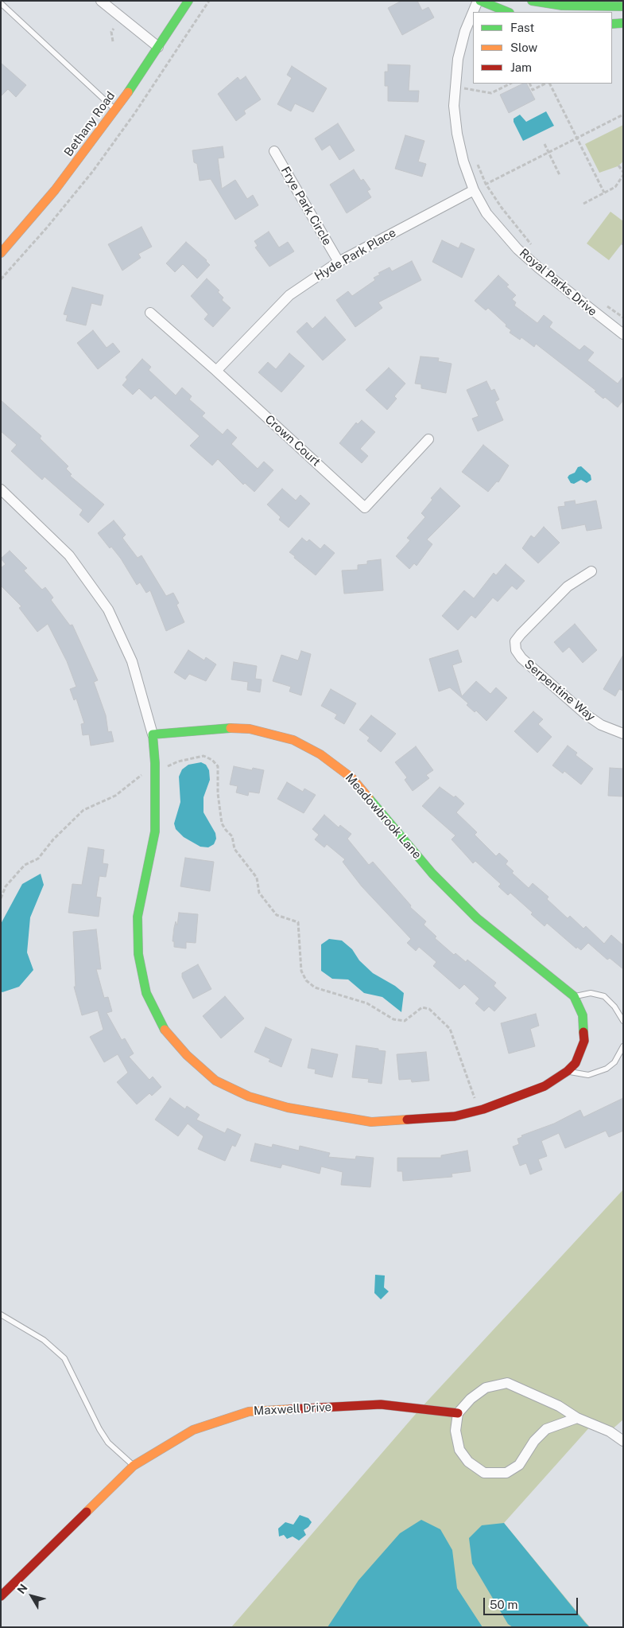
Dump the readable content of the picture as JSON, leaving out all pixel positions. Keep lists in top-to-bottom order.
{
  "streets": {
    "street": [
      "Bethany Road",
      "Frye Park Circle",
      "Hyde Park Place",
      "Royal Parks Drive",
      "Crown Court",
      "Serpentine Way",
      "Meadowbrook Lane",
      "Maxwell Drive"
    ]
  },
  "crossings": [
    ["Frye Park Circle", "Hyde Park Place"],
    ["Hyde Park Place", "Royal Parks Drive"],
    ["Hyde Park Place", "Crown Court"]
  ],
  "legend": ["Fast", "Slow", "Jam"],
  "scale_bar": "50 m",
  "north": "top left"
}
